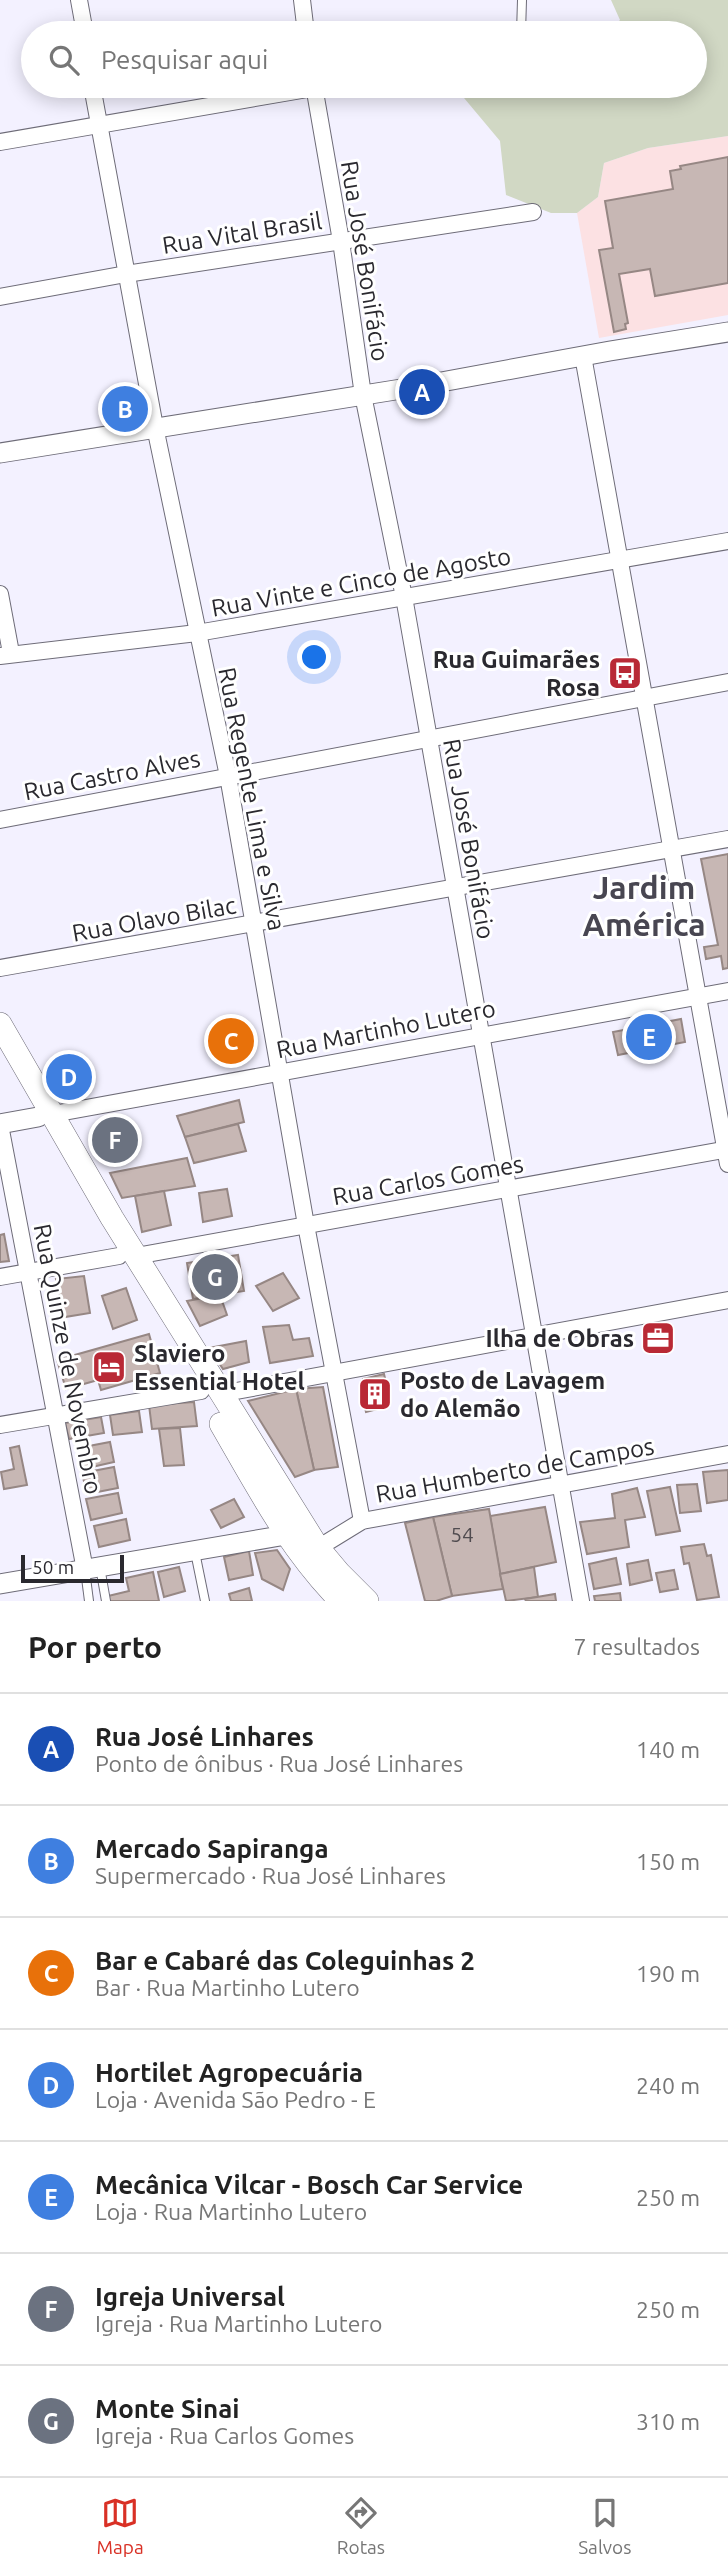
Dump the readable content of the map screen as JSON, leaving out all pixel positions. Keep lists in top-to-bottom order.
{
  "streets": {
    "street": [
      "Rua Vital Brasil",
      "Rua José Bonifácio",
      "Rua Vinte e Cinco de Agosto",
      "Rua Castro Alves",
      "Rua Regente Lima e Silva",
      "Rua Olavo Bilac",
      "Rua Martinho Lutero",
      "Rua Carlos Gomes",
      "Rua Quinze de Novembro",
      "Rua Humberto de Campos"
    ]
  },
  "crossings": [
    ["Rua Vital Brasil", "Rua José Bonifácio"],
    ["Rua Vital Brasil", "Rua Regente Lima e Silva"],
    ["Rua José Bonifácio", "Rua Vinte e Cinco de Agosto"],
    ["Rua José Bonifácio", "Rua Castro Alves"],
    ["Rua José Bonifácio", "Rua Olavo Bilac"],
    ["Rua José Bonifácio", "Rua Martinho Lutero"],
    ["Rua José Bonifácio", "Rua Carlos Gomes"],
    ["Rua José Bonifácio", "Rua Humberto de Campos"],
    ["Rua Vinte e Cinco de Agosto", "Rua Regente Lima e Silva"],
    ["Rua Castro Alves", "Rua Regente Lima e Silva"],
    ["Rua Regente Lima e Silva", "Rua Olavo Bilac"],
    ["Rua Regente Lima e Silva", "Rua Martinho Lutero"],
    ["Rua Regente Lima e Silva", "Rua Carlos Gomes"],
    ["Rua Regente Lima e Silva", "Rua Humberto de Campos"],
    ["Rua Martinho Lutero", "Rua Quinze de Novembro"],
    ["Rua Carlos Gomes", "Rua Quinze de Novembro"]
  ],
  "districts": ["Jardim América"],
  "places": {
    "bus stop": ["Rua Guimarães Rosa"],
    "office": ["Ilha de Obras"],
    "hotel": ["Slaviero Essential Hotel"],
    "building": ["Posto de Lavagem do Alemão"]
  },
  "house_numbers": ["54"],
  "scale_bar": "50 m",
  "page": {
    "search": "Pesquisar aqui",
    "pins": [
      "A",
      "B",
      "E",
      "C",
      "D",
      "F",
      "G"
    ],
    "scale": "50 m",
    "heading": ["Por perto", "7 resultados"],
    "list": [
      {
        "mark": "A",
        "name": "Rua José Linhares",
        "note": "Ponto de ônibus · Rua José Linhares",
        "value": "140 m"
      },
      {
        "mark": "B",
        "name": "Mercado Sapiranga",
        "note": "Supermercado · Rua José Linhares",
        "value": "150 m"
      },
      {
        "mark": "C",
        "name": "Bar e Cabaré das Coleguinhas 2",
        "note": "Bar · Rua Martinho Lutero",
        "value": "190 m"
      },
      {
        "mark": "D",
        "name": "Hortilet Agropecuária",
        "note": "Loja · Avenida São Pedro - E",
        "value": "240 m"
      },
      {
        "mark": "E",
        "name": "Mecânica Vilcar - Bosch Car Service",
        "note": "Loja · Rua Martinho Lutero",
        "value": "250 m"
      },
      {
        "mark": "F",
        "name": "Igreja Universal",
        "note": "Igreja · Rua Martinho Lutero",
        "value": "250 m"
      },
      {
        "mark": "G",
        "name": "Monte Sinai",
        "note": "Igreja · Rua Carlos Gomes",
        "value": "310 m"
      }
    ],
    "nav": ["Mapa", "Rotas", "Salvos"]
  }
}
